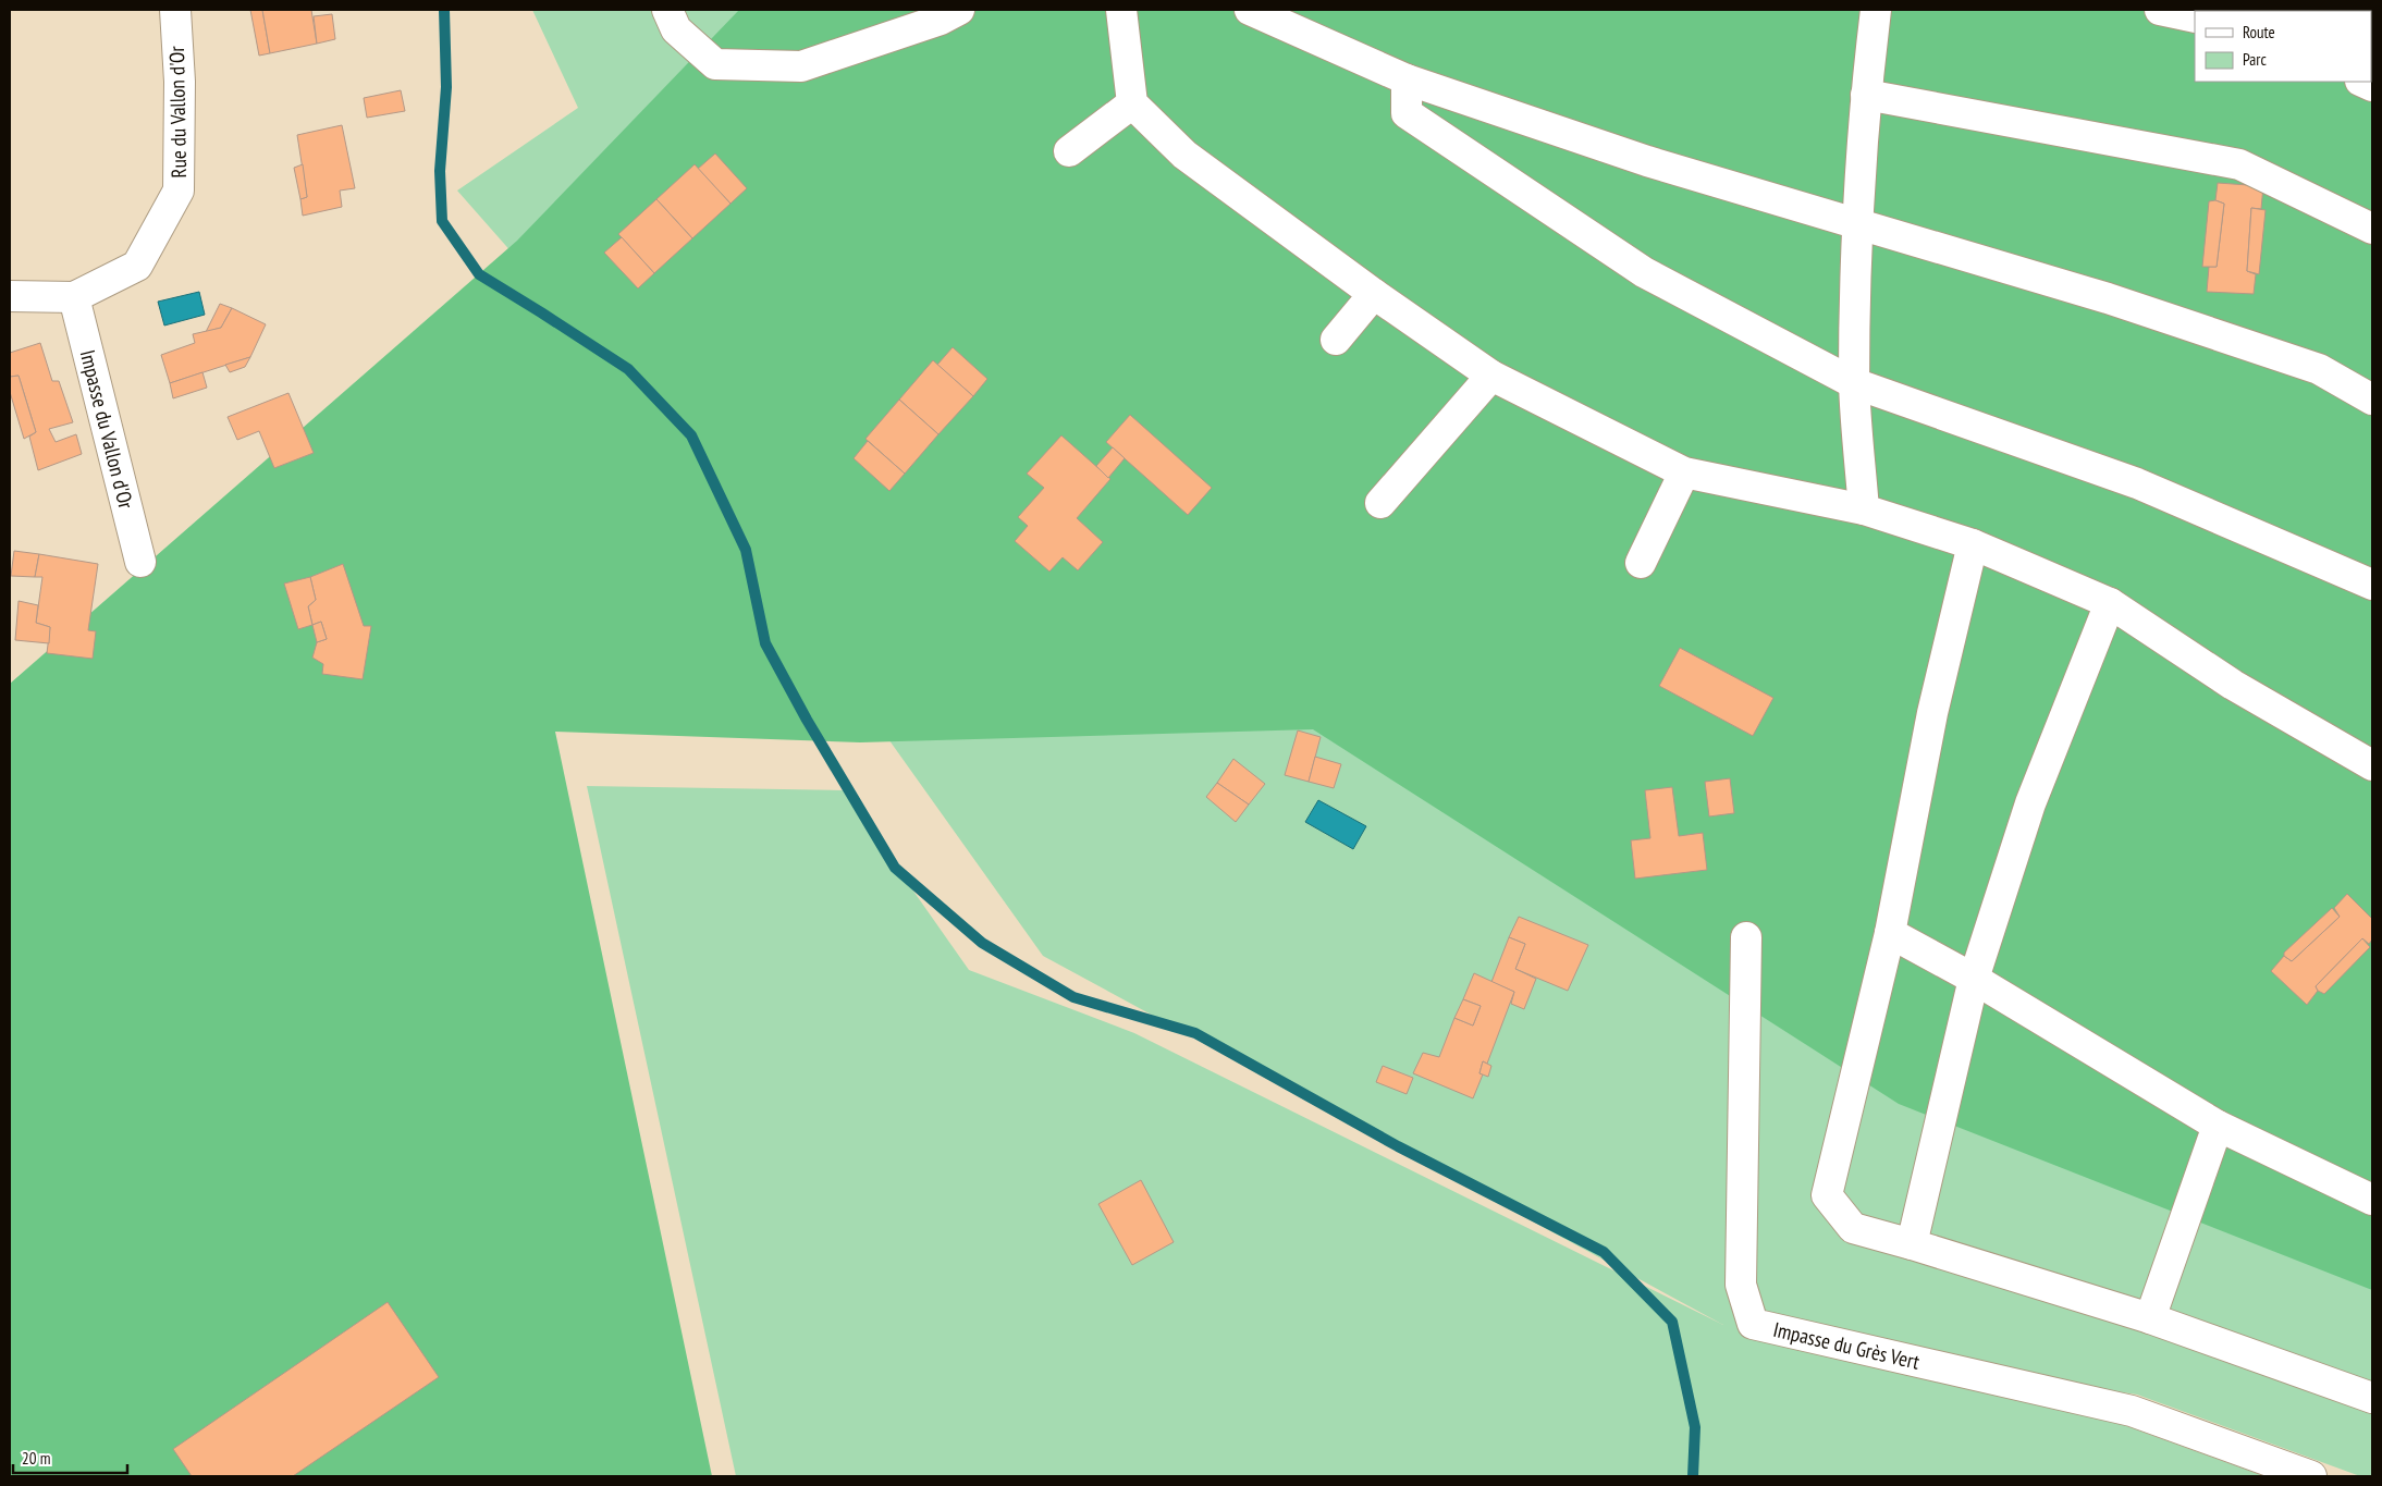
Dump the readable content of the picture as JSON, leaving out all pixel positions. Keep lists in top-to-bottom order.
{
  "streets": {
    "street": ["Rue du Vallon d'Or", "Impasse du Vallon d'Or", "Impasse du Grès Vert"]
  },
  "crossings": [
    ["Rue du Vallon d'Or", "Impasse du Vallon d'Or"]
  ],
  "legend": ["Route", "Parc"],
  "scale_bar": "20 m"
}
